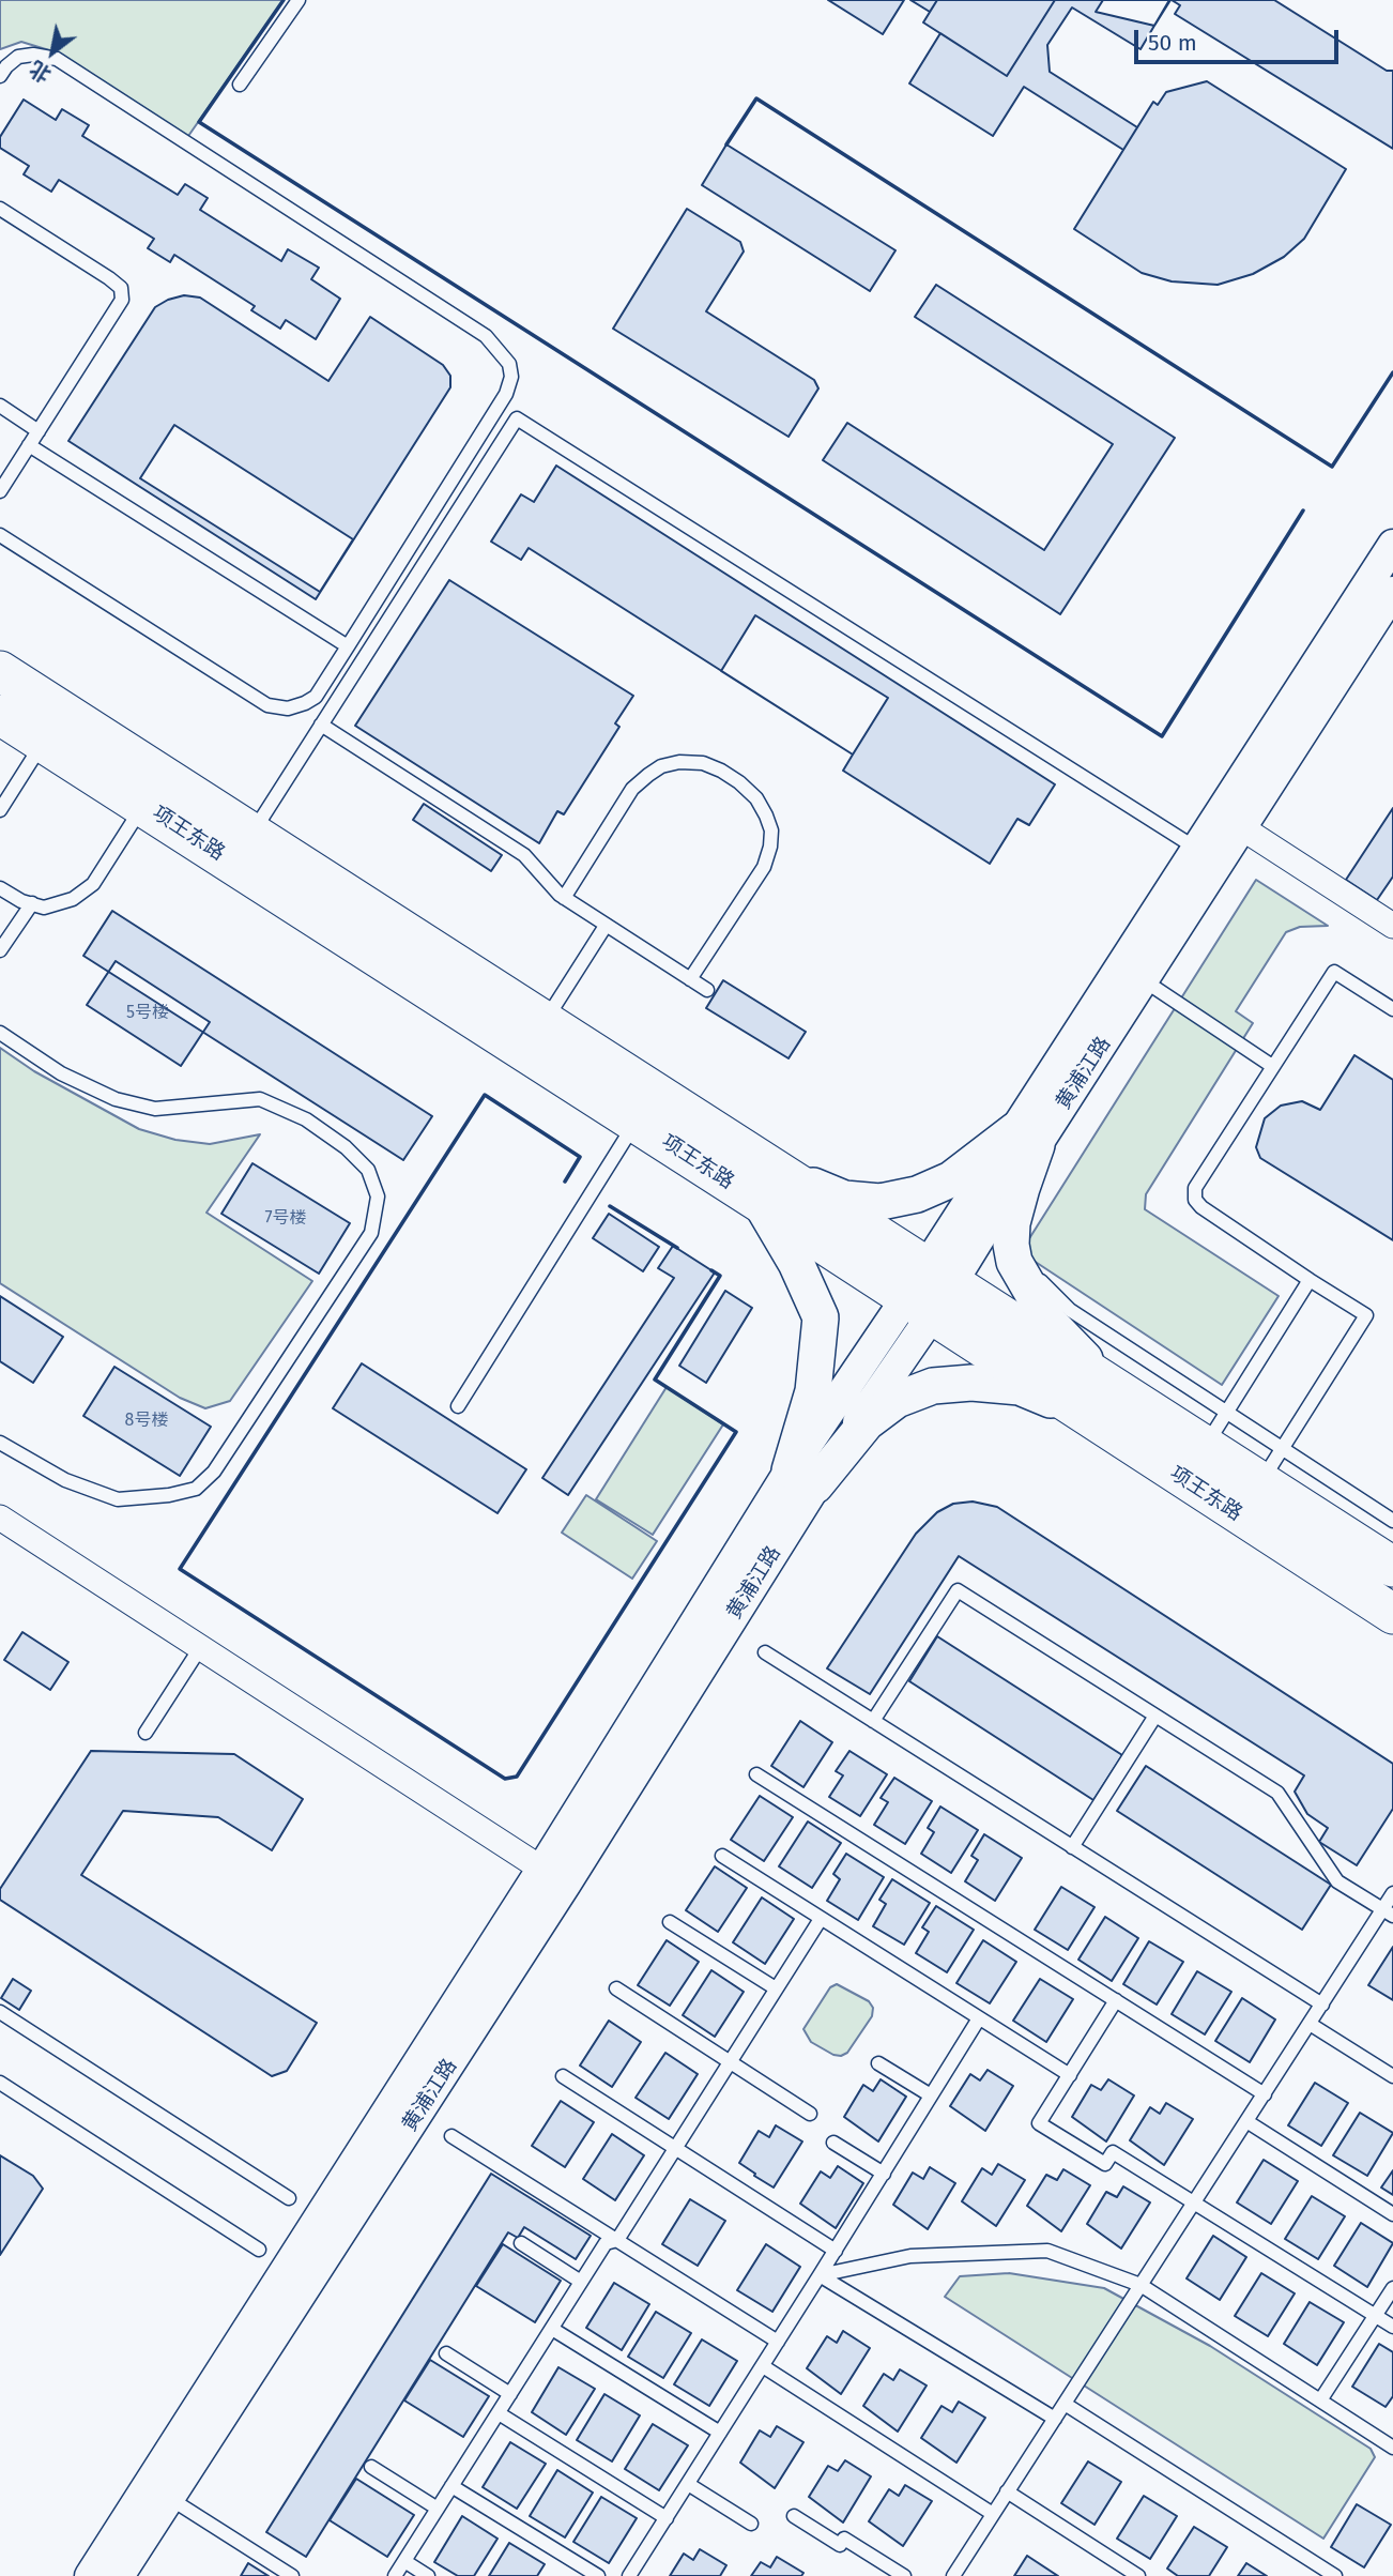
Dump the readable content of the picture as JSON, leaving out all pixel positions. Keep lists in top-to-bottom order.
{
  "streets": {
    "main road": ["项王东路"],
    "street": ["黄浦江路"]
  },
  "crossings": [
    ["项王东路", "黄浦江路"]
  ],
  "house_numbers": ["5号楼", "7号楼", "8号楼"],
  "scale_bar": "50 m",
  "north": "bottom left"
}
